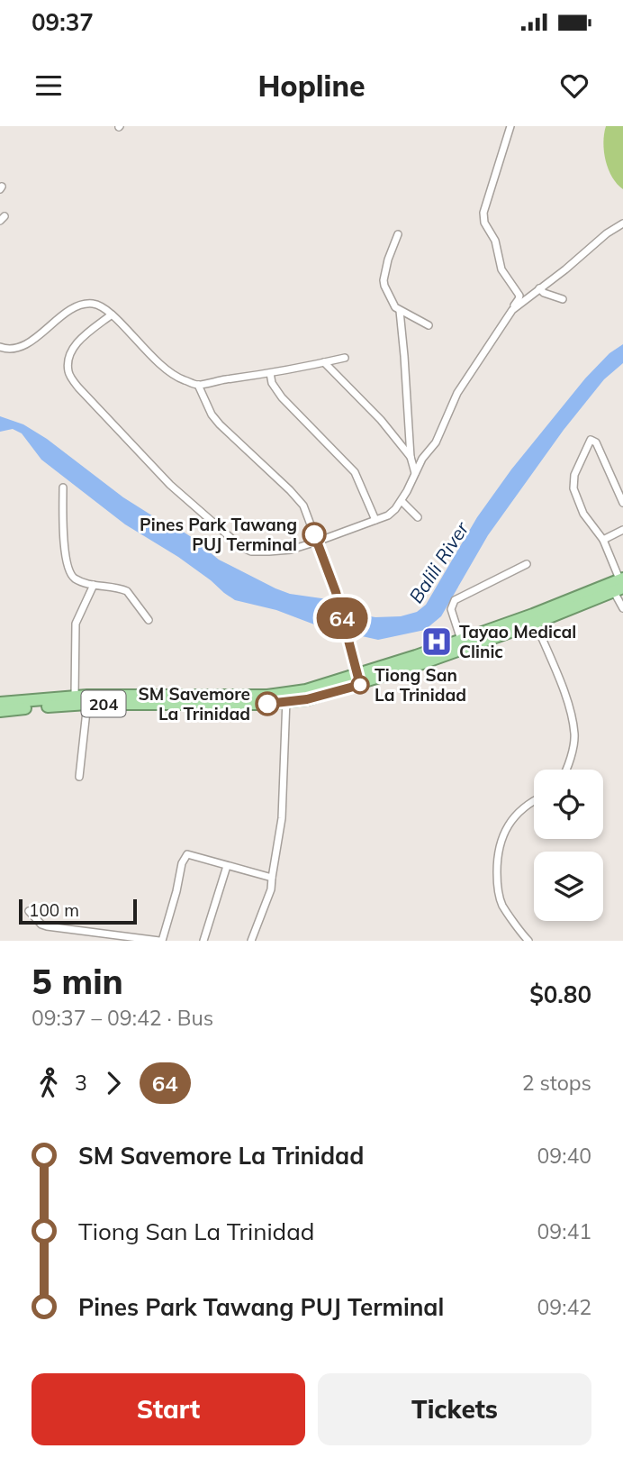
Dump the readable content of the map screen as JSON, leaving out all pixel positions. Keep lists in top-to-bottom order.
{
  "streets": {
    "highway": ["204"]
  },
  "water": ["Balili River"],
  "places": {
    "other": ["Pines Park Tawang PUJ Terminal", "Tiong San La Trinidad", "SM Savemore La Trinidad"],
    "hospital": ["Tayao Medical Clinic"]
  },
  "lines": ["bus line 64"],
  "scale_bar": "100 m",
  "page": {
    "status": "09:37",
    "header": "Hopline",
    "on_map": "64",
    "scale": "100 m",
    "heading": ["5 min", "09:37 – 09:42 · Bus", "$0.80"],
    "legs": ["3", "64", "2 stops"],
    "list": [
      {
        "name": "SM Savemore La Trinidad",
        "value": "09:40"
      },
      {
        "name": "Tiong San La Trinidad",
        "value": "09:41"
      },
      {
        "name": "Pines Park Tawang PUJ Terminal",
        "value": "09:42"
      }
    ],
    "buttons": ["Start", "Tickets"]
  }
}
